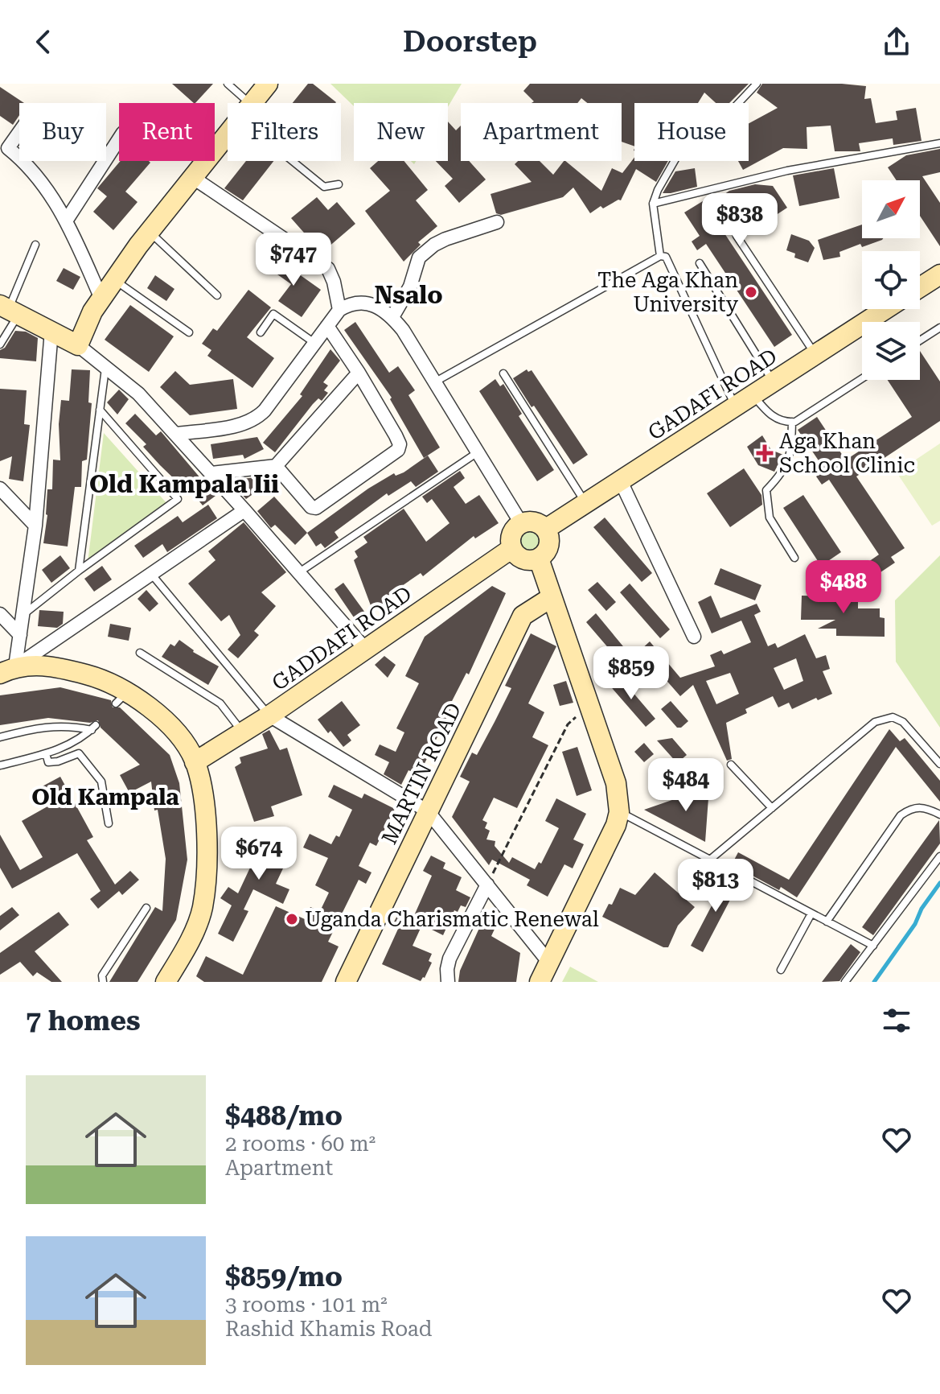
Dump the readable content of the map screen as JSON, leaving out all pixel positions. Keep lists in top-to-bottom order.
{
  "streets": {
    "street": ["GADAFI ROAD", "GADDAFI ROAD", "MARTIN ROAD"]
  },
  "crossings": [
    ["GADAFI ROAD", "GADDAFI ROAD"]
  ],
  "districts": ["Nsalo", "Old Kampala Iii", "Old Kampala"],
  "places": {
    "other": ["The Aga Khan University", "Uganda Charismatic Renewal"],
    "health": ["Aga Khan School Clinic"]
  },
  "north": "top right",
  "page": {
    "header": "Doorstep",
    "chip": [
      "Buy",
      "Rent",
      "Filters",
      "New",
      "Apartment",
      "House"
    ],
    "price": [
      "$838",
      "$747",
      "$488",
      "$859",
      "$484",
      "$674",
      "$813"
    ],
    "heading": "7 homes",
    "list": [
      {
        "name": "$488/mo",
        "note": "2 rooms · 60 m² · Apartment"
      },
      {
        "name": "$859/mo",
        "note": "3 rooms · 101 m² · Rashid Khamis Road"
      }
    ]
  }
}
